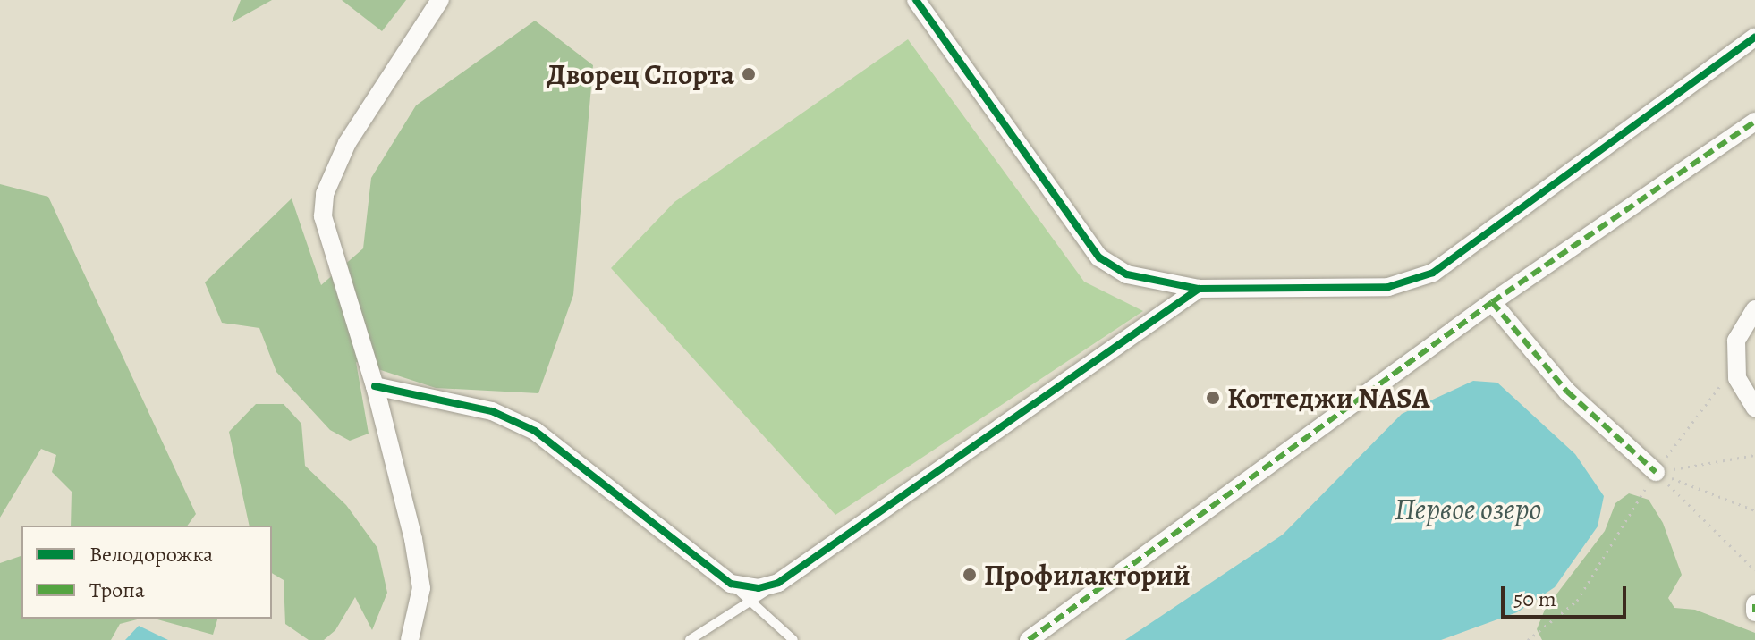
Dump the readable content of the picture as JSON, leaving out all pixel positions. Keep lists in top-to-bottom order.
{
  "water": ["Первое озеро"],
  "places": ["Дворец Спорта", "Коттеджи NASA", "Профилакторий"],
  "legend": ["Велодорожка", "Тропа"],
  "scale_bar": "50 m"
}
